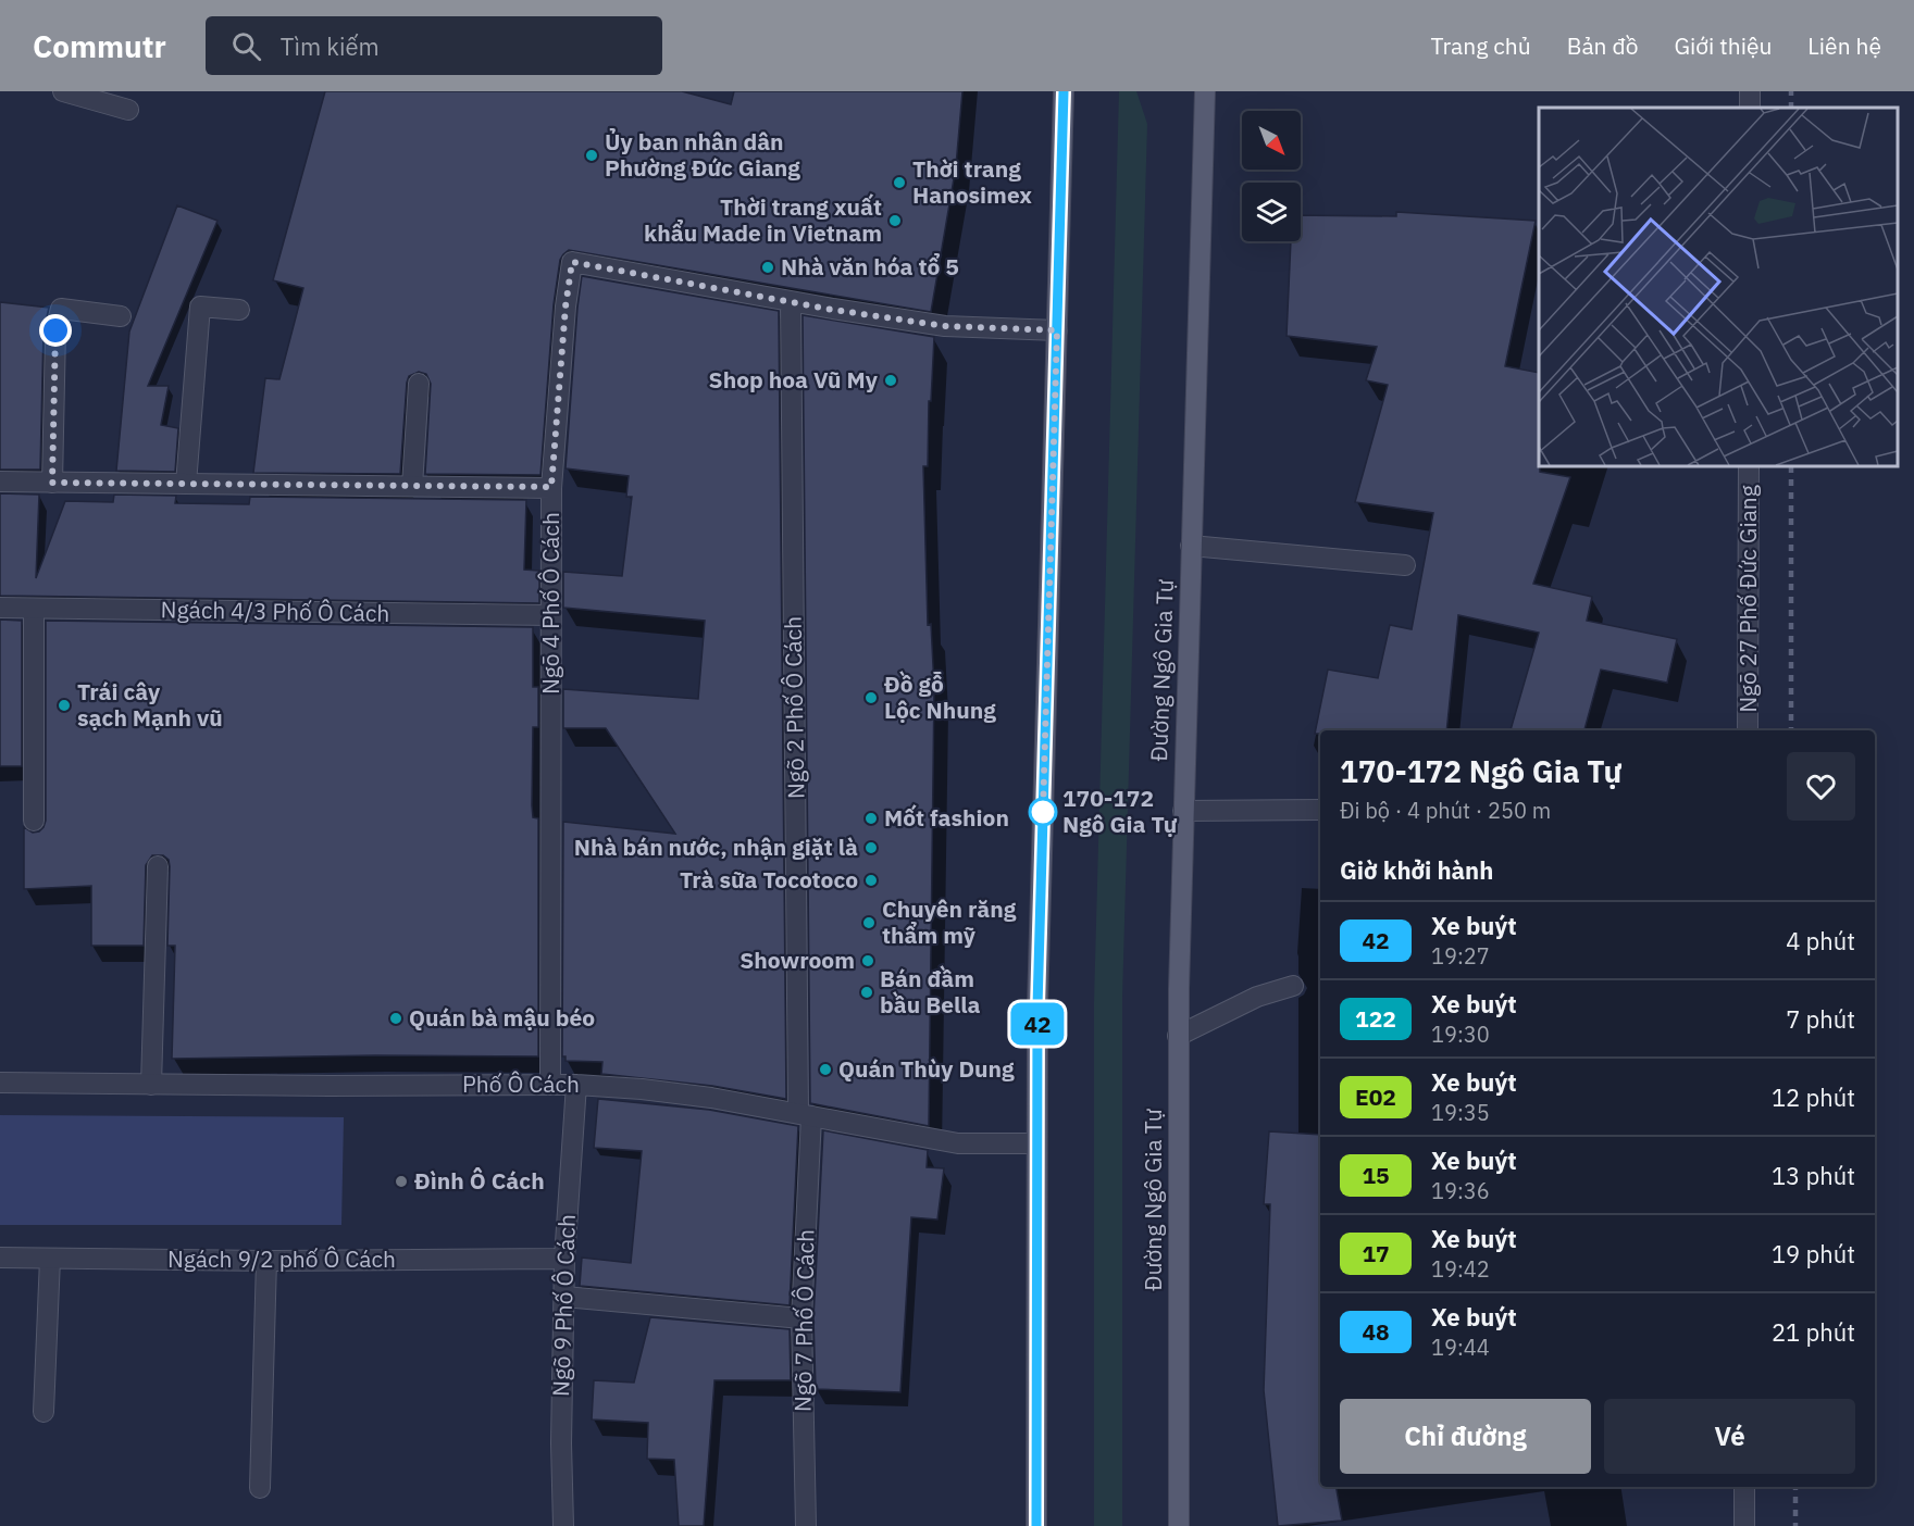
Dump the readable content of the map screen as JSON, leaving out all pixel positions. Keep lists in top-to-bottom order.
{
  "streets": {
    "main road": ["Đường Ngô Gia Tự"],
    "street": [
      "Ngõ 27 Phố Đức Giang",
      "Ngõ 4 Phố Ô Cách",
      "Ngách 4/3 Phố Ô Cách",
      "Ngõ 2 Phố Ô Cách",
      "Phố Ô Cách",
      "Ngách 9/2 phố Ô Cách",
      "Ngõ 9 Phố Ô Cách",
      "Ngõ 7 Phố Ô Cách"
    ]
  },
  "crossings": [
    ["Ngõ 4 Phố Ô Cách", "Ngách 4/3 Phố Ô Cách"],
    ["Ngõ 4 Phố Ô Cách", "Ngõ 2 Phố Ô Cách"],
    ["Ngõ 4 Phố Ô Cách", "Phố Ô Cách"],
    ["Ngõ 2 Phố Ô Cách", "Phố Ô Cách"],
    ["Ngõ 2 Phố Ô Cách", "Ngõ 7 Phố Ô Cách"],
    ["Phố Ô Cách", "Ngõ 9 Phố Ô Cách"],
    ["Phố Ô Cách", "Ngõ 7 Phố Ô Cách"],
    ["Ngách 9/2 phố Ô Cách", "Ngõ 9 Phố Ô Cách"]
  ],
  "places": [
    "Ủy ban nhân dân Phường Đức Giang",
    "Thời trang Hanosimex",
    "Thời trang xuất khẩu Made in Vietnam",
    "Nhà văn hóa tổ 5",
    "Shop hoa Vũ My",
    "Đồ gỗ Lộc Nhung",
    "Trái cây sạch Mạnh vũ",
    "170-172 Ngô Gia Tự",
    "Mốt fashion",
    "Nhà bán nước, nhận giặt là",
    "Trà sữa Tocotoco",
    "Chuyên răng thẩm mỹ",
    "Showroom",
    "Bán đầm bầu Bella",
    "Quán bà mậu béo",
    "Quán Thùy Dung",
    "Đình Ô Cách"
  ],
  "lines": ["bus line 42"],
  "north": "bottom right",
  "page": {
    "header": "Commutr",
    "search": "Tìm kiếm",
    "nav": [
      "Trang chủ",
      "Bản đồ",
      "Giới thiệu",
      "Liên hệ"
    ],
    "on_map": "42",
    "heading": [
      ["170-172 Ngô Gia Tự", "Đi bộ · 4 phút · 250 m"],
      "Giờ khởi hành"
    ],
    "list": [
      {
        "mark": "42",
        "name": "Xe buýt",
        "note": "19:27",
        "value": "4 phút"
      },
      {
        "mark": "122",
        "name": "Xe buýt",
        "note": "19:30",
        "value": "7 phút"
      },
      {
        "mark": "E02",
        "name": "Xe buýt",
        "note": "19:35",
        "value": "12 phút"
      },
      {
        "mark": "15",
        "name": "Xe buýt",
        "note": "19:36",
        "value": "13 phút"
      },
      {
        "mark": "17",
        "name": "Xe buýt",
        "note": "19:42",
        "value": "19 phút"
      },
      {
        "mark": "48",
        "name": "Xe buýt",
        "note": "19:44",
        "value": "21 phút"
      }
    ],
    "buttons": ["Chỉ đường", "Vé"]
  }
}
